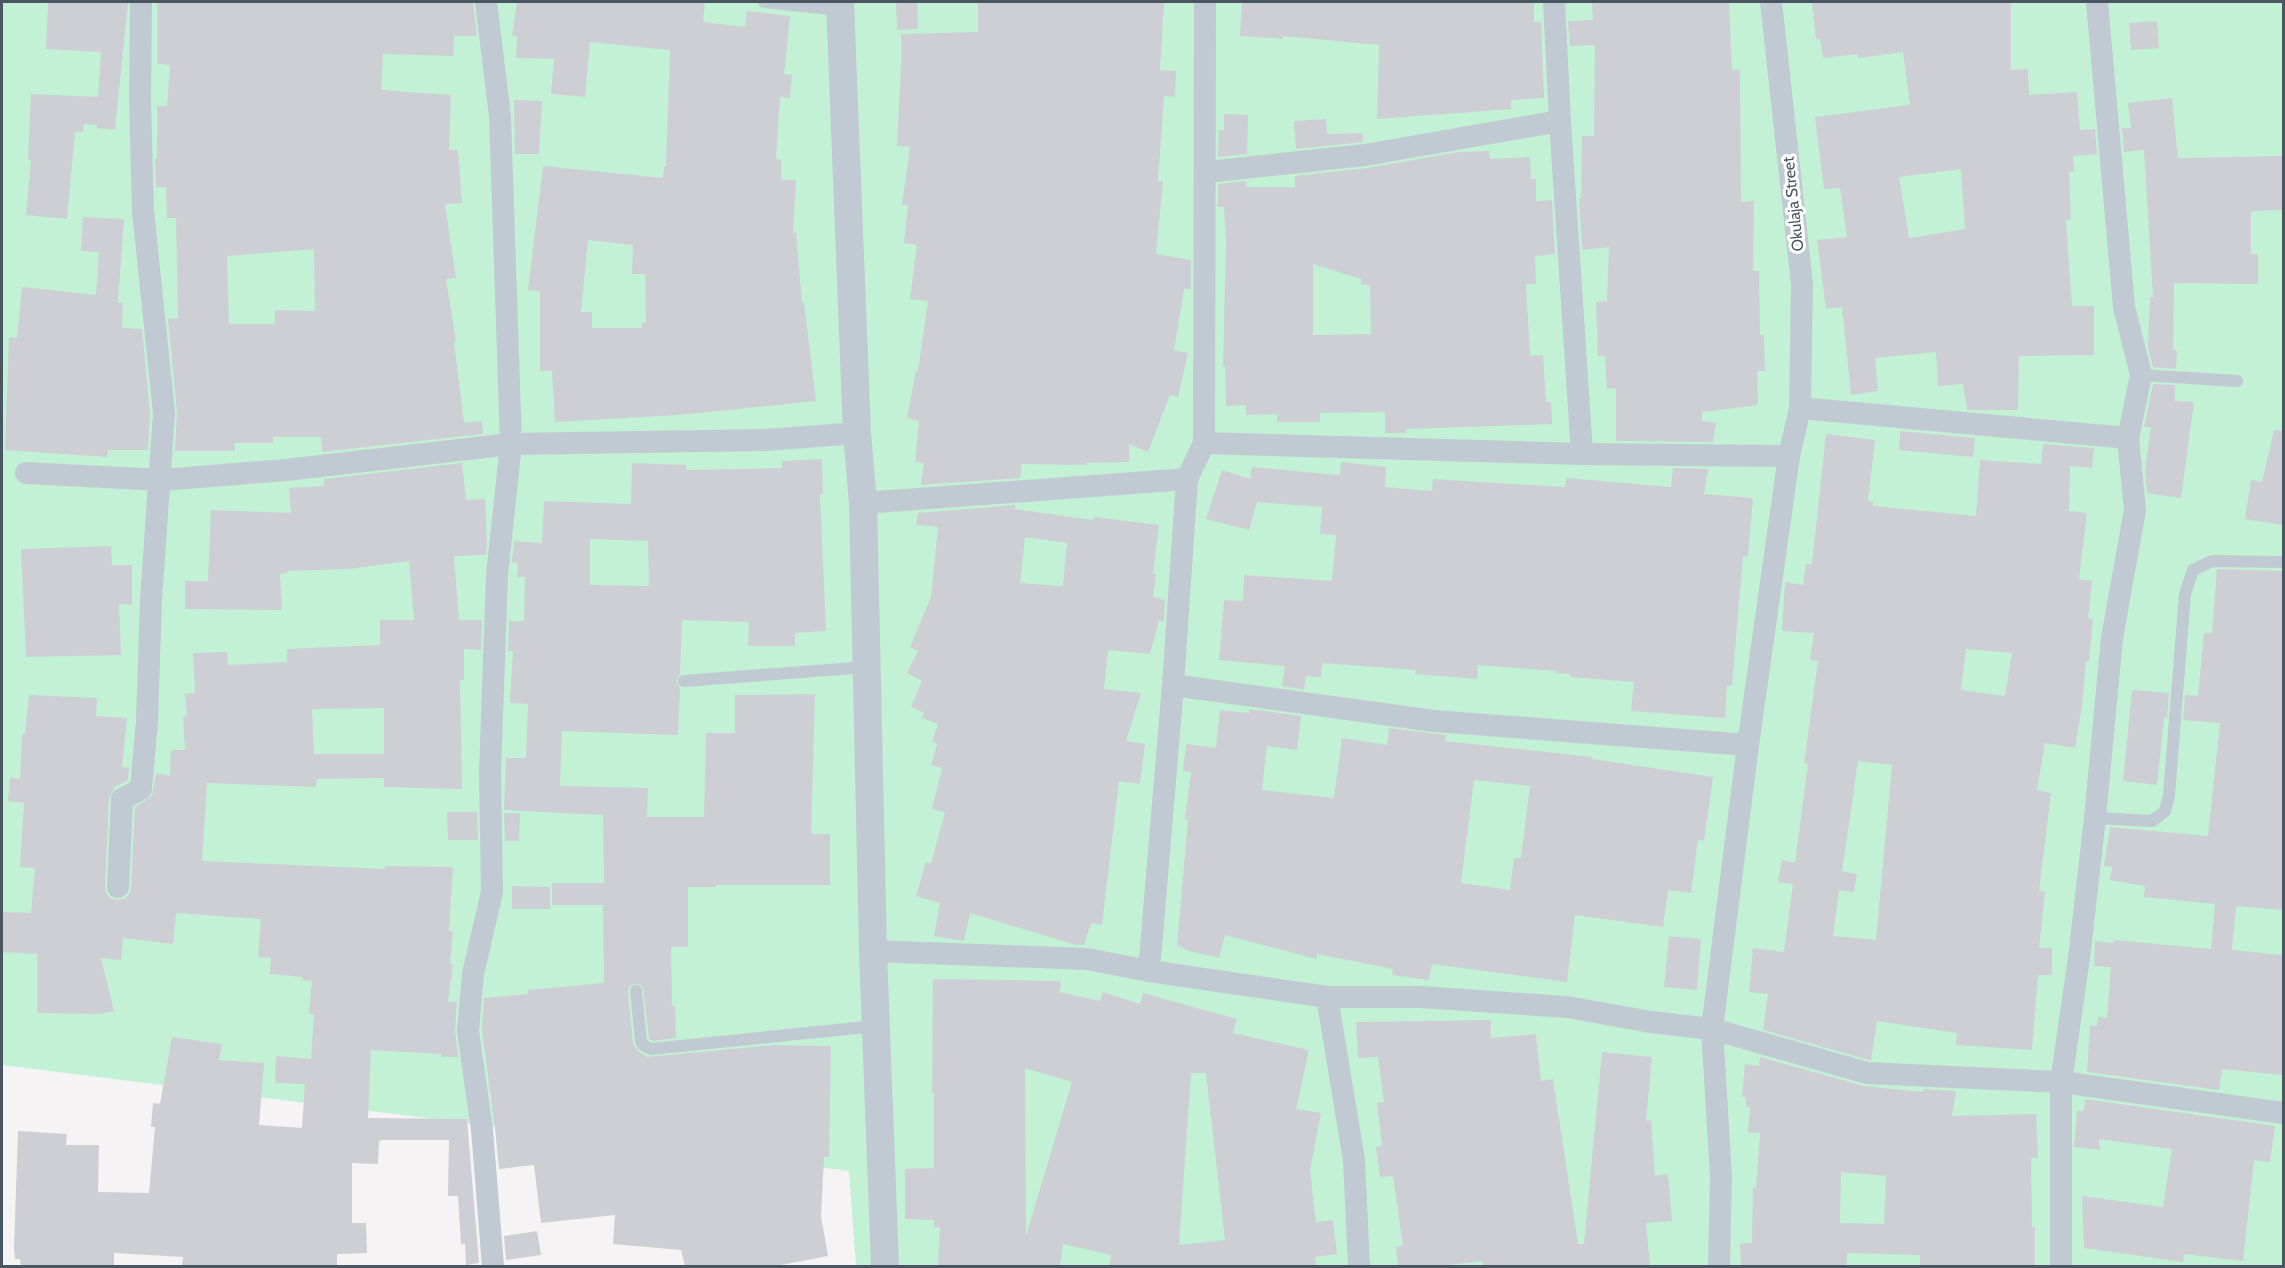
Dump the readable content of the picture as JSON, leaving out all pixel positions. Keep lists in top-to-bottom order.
{
  "streets": {
    "street": ["Okulaja Street"]
  }
}
